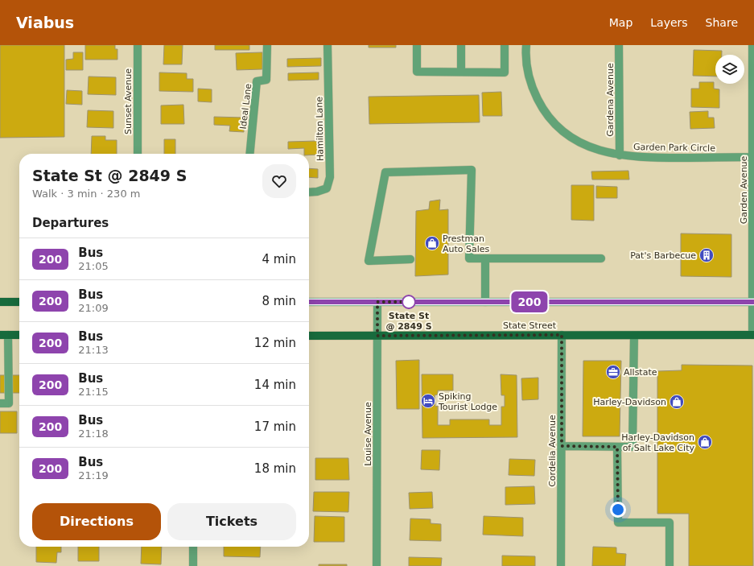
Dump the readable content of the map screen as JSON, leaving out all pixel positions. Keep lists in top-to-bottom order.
{
  "streets": {
    "main road": ["State Street"],
    "street": [
      "Gardena Avenue",
      "Sunset Avenue",
      "Ideal Lane",
      "Hamilton Lane",
      "Garden Park Circle",
      "Garden Avenue",
      "Louise Avenue",
      "Cordelia Avenue"
    ]
  },
  "crossings": [
    ["Gardena Avenue", "Garden Park Circle"],
    ["Garden Park Circle", "Garden Avenue"],
    ["Garden Avenue", "State Street"],
    ["State Street", "Louise Avenue"],
    ["State Street", "Cordelia Avenue"]
  ],
  "places": {
    "shop": ["Prestman Auto Sales", "Harley-Davidson", "Harley-Davidson of Salt Lake City"],
    "building": ["Pat's Barbecue"],
    "other": ["State St @ 2849 S"],
    "office": ["Allstate"],
    "hotel": ["Spiking Tourist Lodge"]
  },
  "lines": ["bus line 200"],
  "page": {
    "header": "Viabus",
    "nav": ["Map", "Layers", "Share"],
    "on_map": "200",
    "heading": [
      ["State St @ 2849 S", "Walk · 3 min · 230 m"],
      "Departures"
    ],
    "list": [
      {
        "mark": "200",
        "name": "Bus",
        "note": "21:05",
        "value": "4 min"
      },
      {
        "mark": "200",
        "name": "Bus",
        "note": "21:09",
        "value": "8 min"
      },
      {
        "mark": "200",
        "name": "Bus",
        "note": "21:13",
        "value": "12 min"
      },
      {
        "mark": "200",
        "name": "Bus",
        "note": "21:15",
        "value": "14 min"
      },
      {
        "mark": "200",
        "name": "Bus",
        "note": "21:18",
        "value": "17 min"
      },
      {
        "mark": "200",
        "name": "Bus",
        "note": "21:19",
        "value": "18 min"
      }
    ],
    "buttons": ["Directions", "Tickets"]
  }
}
